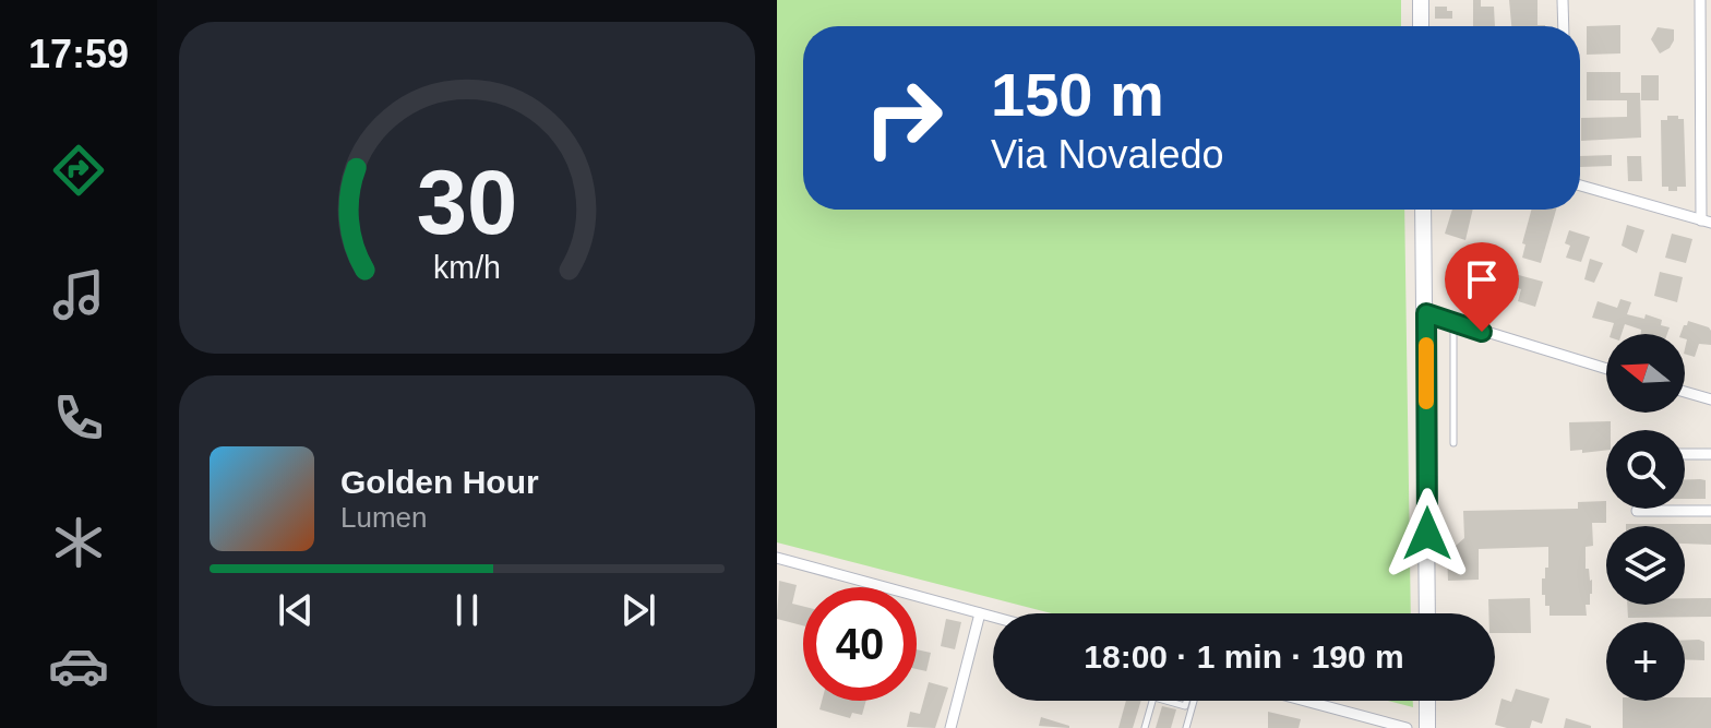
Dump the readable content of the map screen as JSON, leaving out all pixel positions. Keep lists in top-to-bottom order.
{
  "north": "left",
  "page": {
    "tabs": "17:59",
    "turn": ["150 m", "Via Novaledo"],
    "map_buttons": "+",
    "song": ["Golden Hour", "Lumen"],
    "limit": "40",
    "trip": "18:00 · 1 min · 190 m",
    "gauge": ["30", "km/h"]
  }
}
